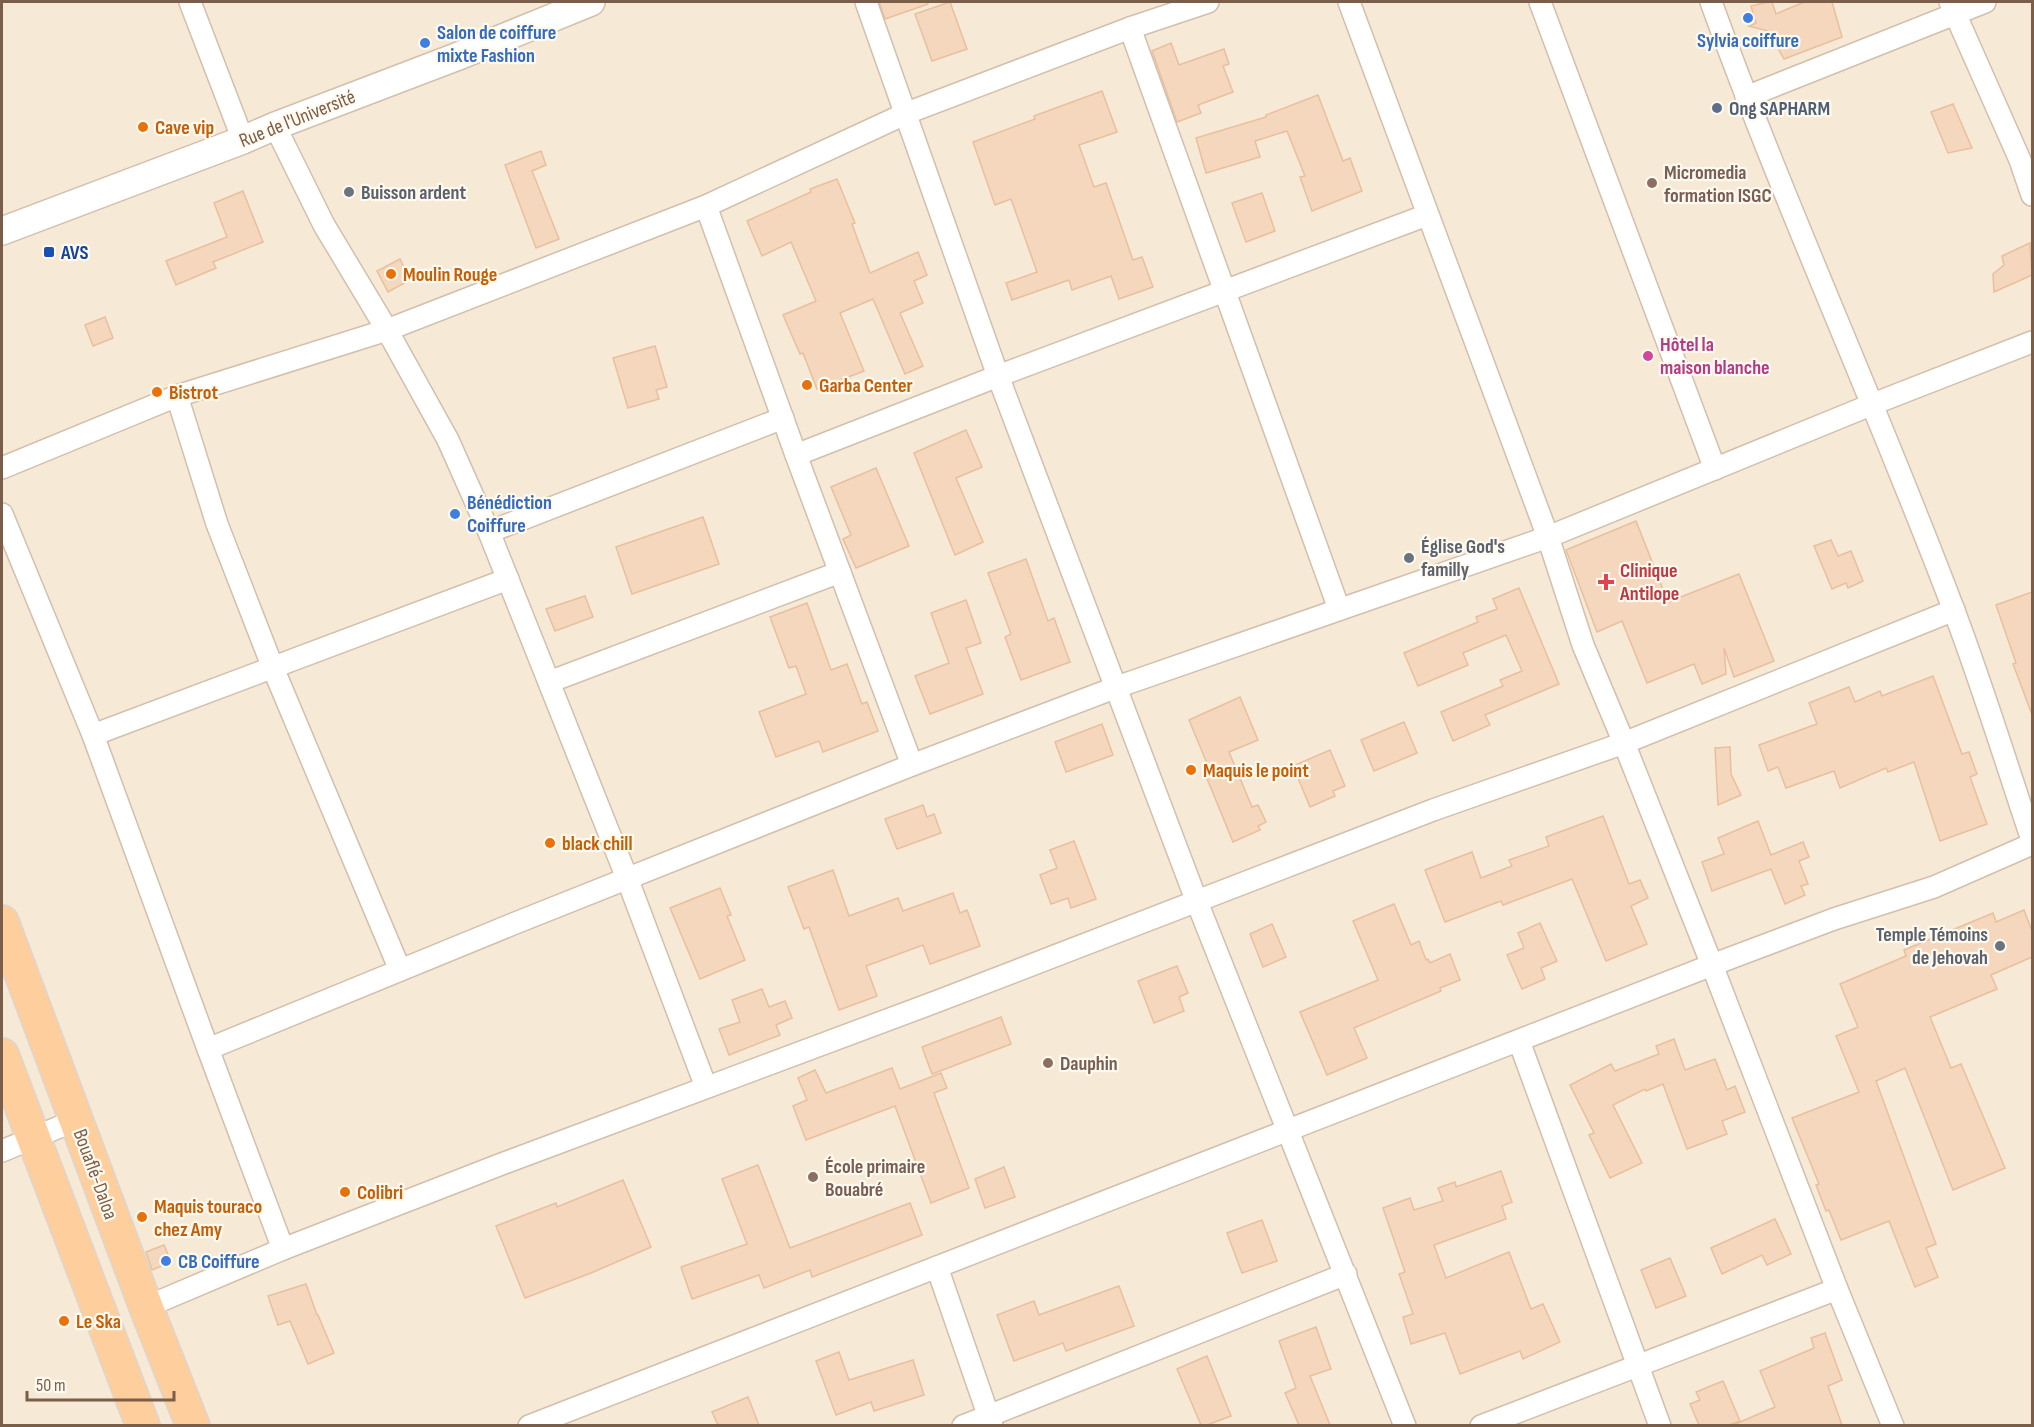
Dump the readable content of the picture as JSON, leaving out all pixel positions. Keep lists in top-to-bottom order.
{
  "streets": {
    "highway": ["Bouaflé-Daloa"],
    "street": ["Rue de l'Université"]
  },
  "places": {
    "other": [
      "Sylvia coiffure",
      "Salon de coiffure mixte Fashion",
      "Ong SAPHARM",
      "Cave vip",
      "Micromedia formation ISGC",
      "Buisson ardent",
      "Moulin Rouge",
      "Hôtel la maison blanche",
      "Garba Center",
      "Bistrot",
      "Bénédiction Coiffure",
      "Église God's familly",
      "Maquis le point",
      "black chill",
      "Temple Témoins de Jehovah",
      "Dauphin",
      "École primaire Bouabré",
      "Colibri",
      "Maquis touraco chez Amy",
      "CB Coiffure",
      "Le Ska"
    ],
    "transit": ["AVS"],
    "health": ["Clinique Antilope"]
  },
  "scale_bar": "50 m"
}
